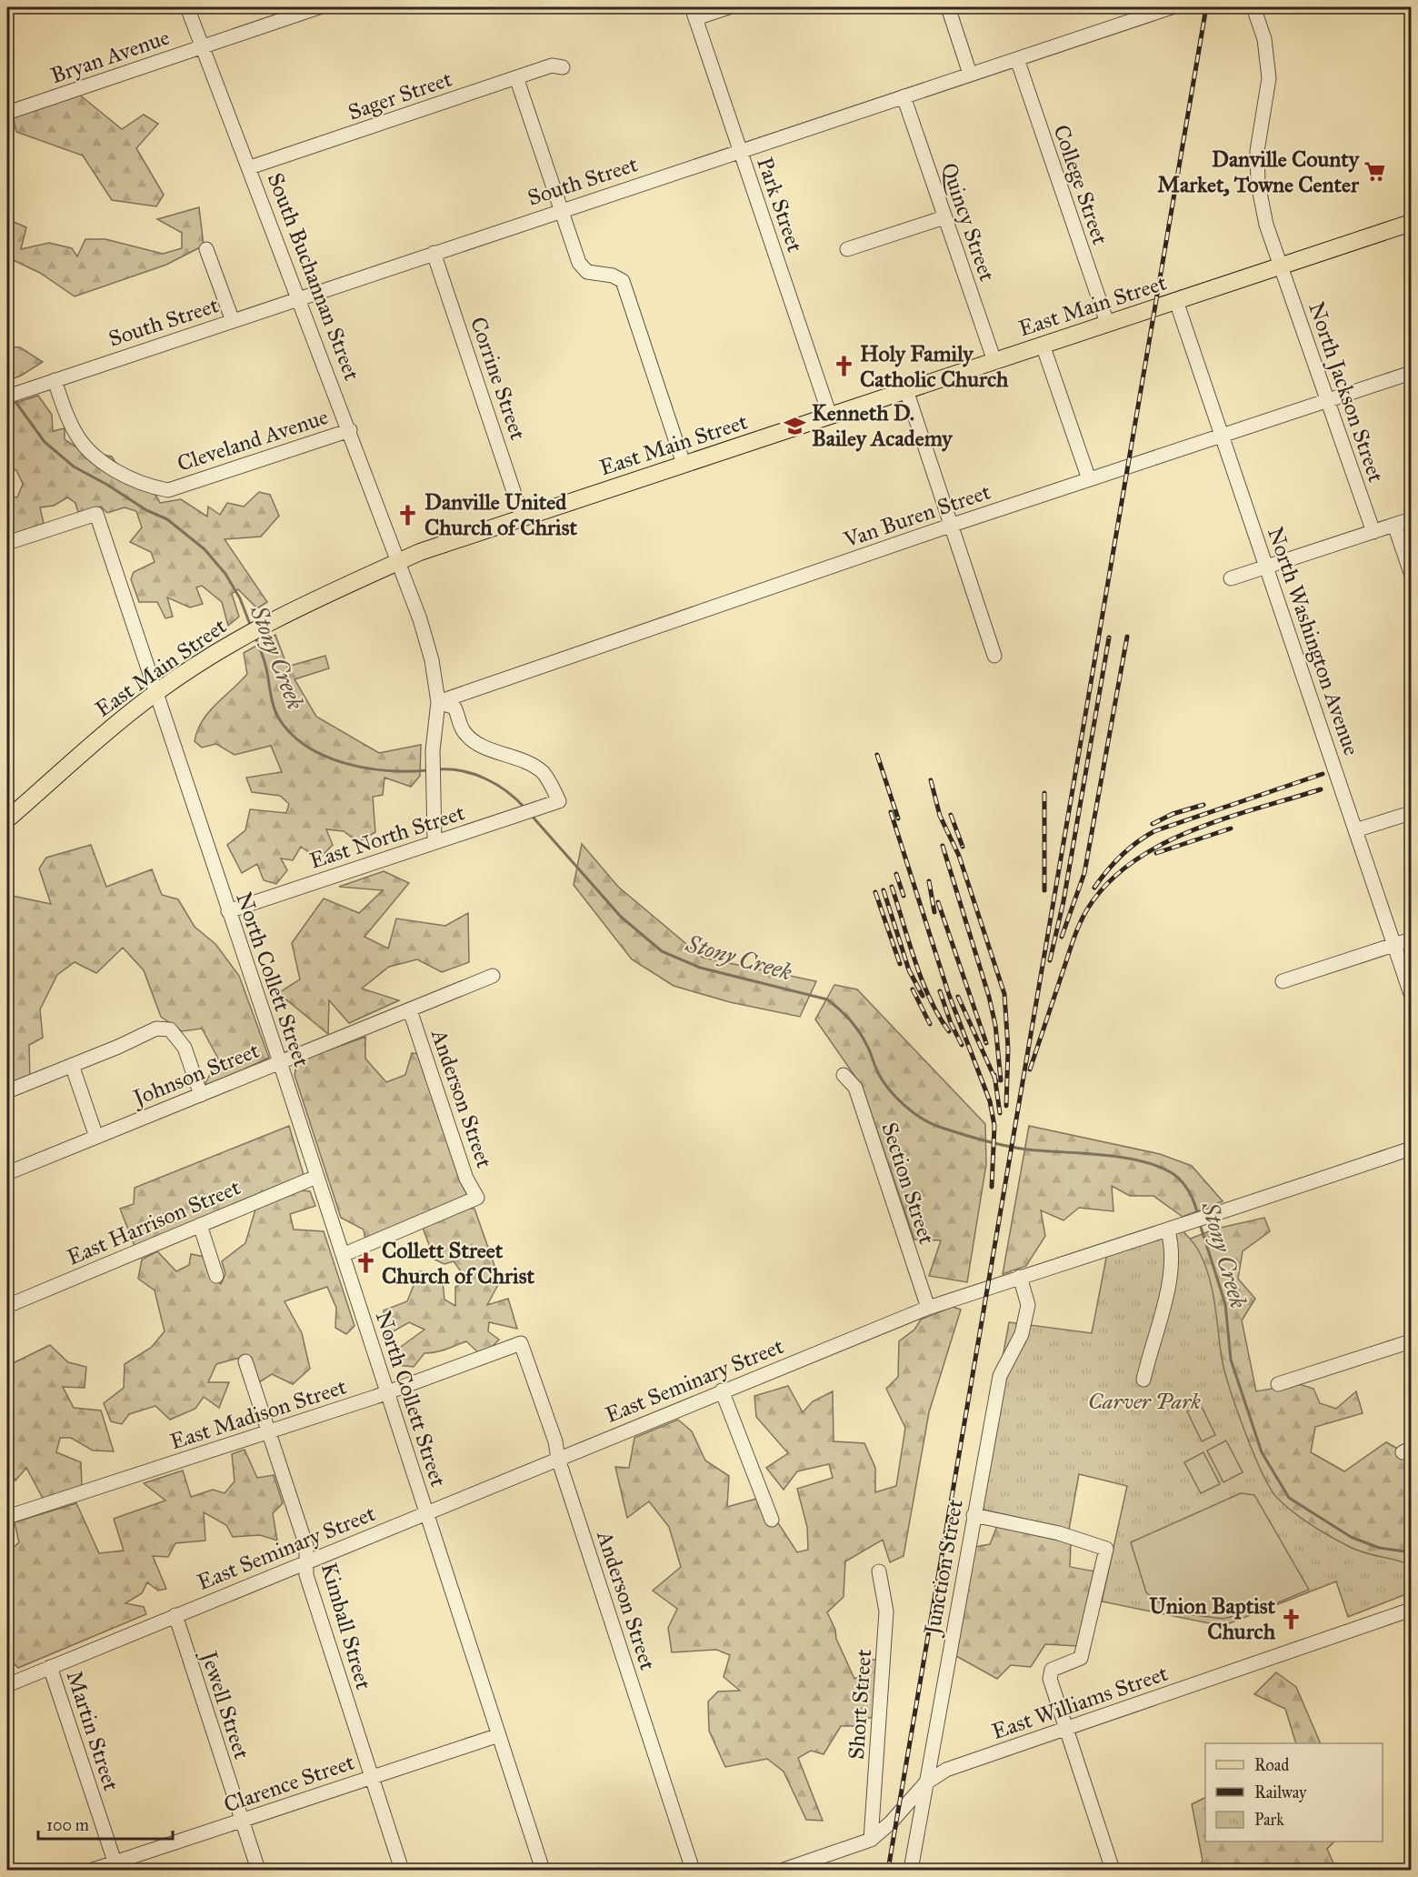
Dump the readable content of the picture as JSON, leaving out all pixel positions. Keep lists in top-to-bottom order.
{
  "streets": {
    "main road": ["East Main Street"],
    "street": [
      "Bryan Avenue",
      "Sager Street",
      "South Street",
      "College Street",
      "Park Street",
      "Quincy Street",
      "South Buchannan Street",
      "Corrine Street",
      "North Jackson Street",
      "Cleveland Avenue",
      "Van Buren Street",
      "North Washington Avenue",
      "East North Street",
      "North Collett Street",
      "Johnson Street",
      "Anderson Street",
      "Section Street",
      "East Harrison Street",
      "East Seminary Street",
      "East Madison Street",
      "Junction Street",
      "Kimball Street",
      "East Williams Street",
      "Short Street",
      "Jewell Street",
      "Martin Street",
      "Clarence Street"
    ]
  },
  "crossings": [
    ["Bryan Avenue", "South Buchannan Street"],
    ["Sager Street", "South Buchannan Street"],
    ["South Street", "College Street"],
    ["South Street", "Park Street"],
    ["South Street", "Quincy Street"],
    ["South Street", "South Buchannan Street"],
    ["South Street", "Corrine Street"],
    ["South Street", "Cleveland Avenue"],
    ["College Street", "East Main Street"],
    ["Park Street", "East Main Street"],
    ["Quincy Street", "East Main Street"],
    ["South Buchannan Street", "East Main Street"],
    ["South Buchannan Street", "Cleveland Avenue"],
    ["South Buchannan Street", "Van Buren Street"],
    ["South Buchannan Street", "East North Street"],
    ["East Main Street", "Corrine Street"],
    ["East Main Street", "North Jackson Street"],
    ["East Main Street", "North Washington Avenue"],
    ["East Main Street", "North Collett Street"],
    ["North Jackson Street", "Van Buren Street"],
    ["Van Buren Street", "North Washington Avenue"],
    ["Van Buren Street", "East North Street"],
    ["East North Street", "North Collett Street"],
    ["North Collett Street", "Johnson Street"],
    ["North Collett Street", "Anderson Street"],
    ["North Collett Street", "East Harrison Street"],
    ["North Collett Street", "East Seminary Street"],
    ["North Collett Street", "East Madison Street"],
    ["North Collett Street", "Clarence Street"],
    ["Johnson Street", "Anderson Street"],
    ["Anderson Street", "East Seminary Street"],
    ["Anderson Street", "East Madison Street"],
    ["Section Street", "East Seminary Street"],
    ["East Seminary Street", "Junction Street"],
    ["East Seminary Street", "Kimball Street"],
    ["East Seminary Street", "Jewell Street"],
    ["East Seminary Street", "Martin Street"],
    ["East Madison Street", "Kimball Street"],
    ["Junction Street", "East Williams Street"],
    ["Kimball Street", "Clarence Street"],
    ["East Williams Street", "Short Street"],
    ["Jewell Street", "Clarence Street"],
    ["Martin Street", "Clarence Street"]
  ],
  "water": ["Stony Creek"],
  "parks": ["Carver Park"],
  "places": {
    "supermarket": ["Danville County Market, Towne Center"],
    "church": [
      "Holy Family Catholic Church",
      "Danville United Church of Christ",
      "Collett Street Church of Christ",
      "Union Baptist Church"
    ],
    "school or university": ["Kenneth D. Bailey Academy"]
  },
  "legend": ["Road", "Railway", "Park"],
  "scale_bar": "100 m"
}
